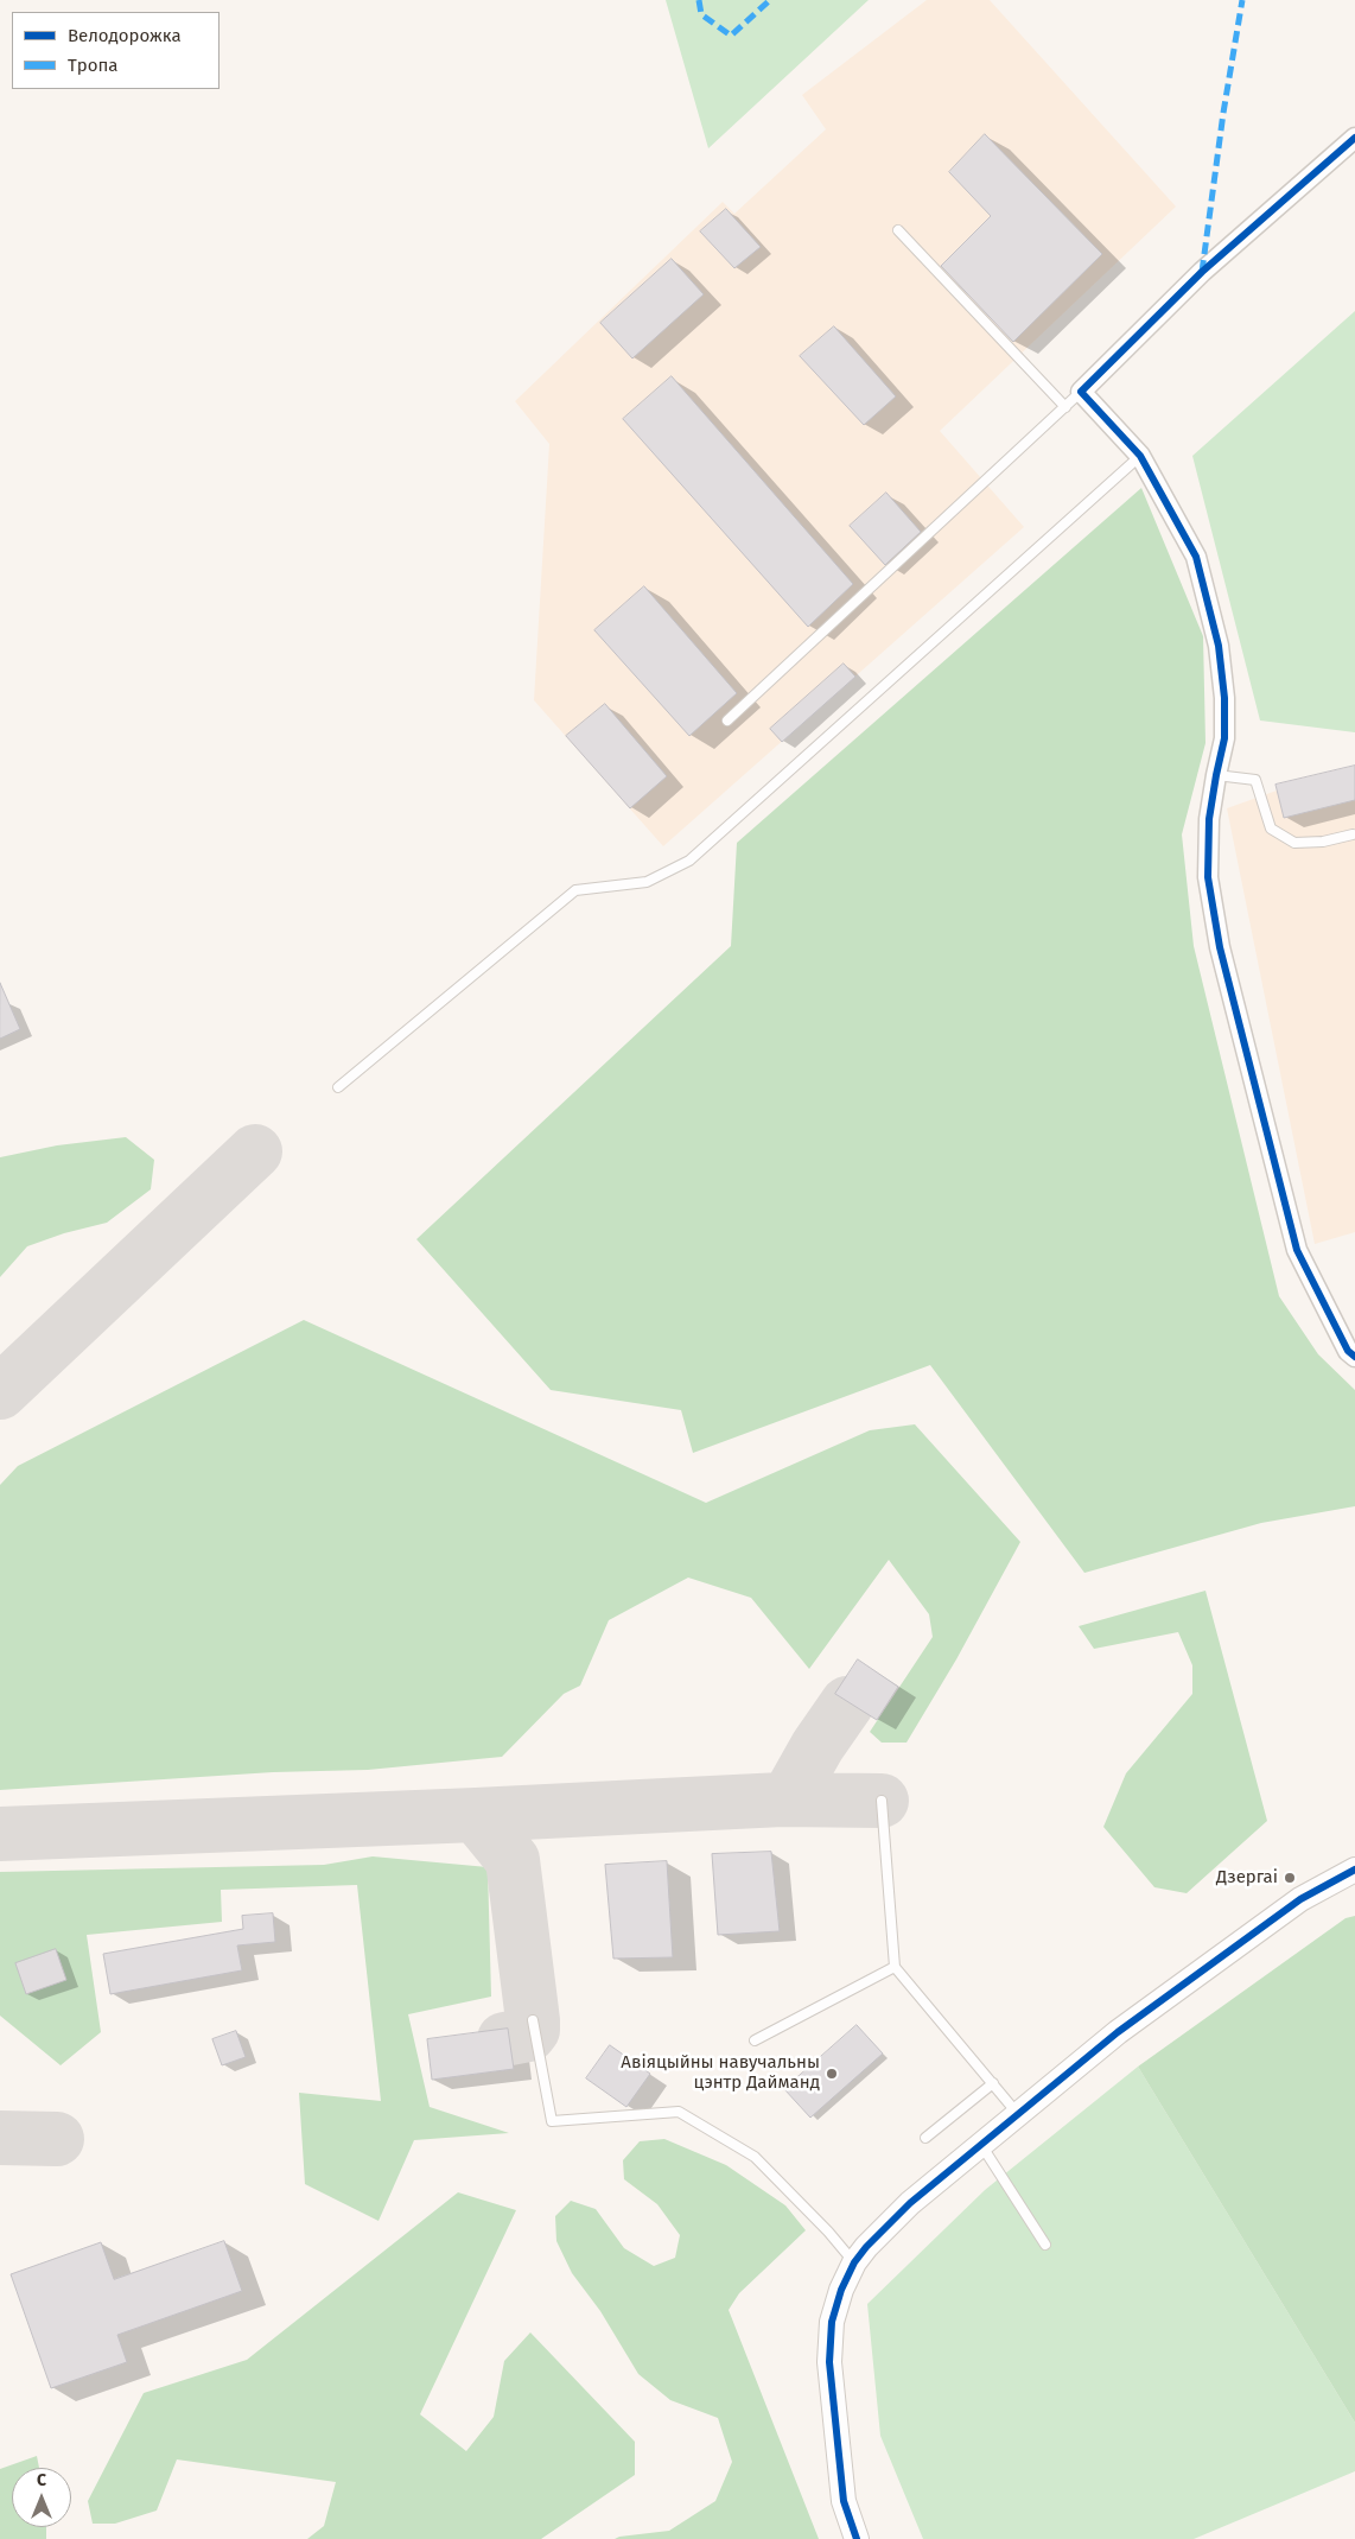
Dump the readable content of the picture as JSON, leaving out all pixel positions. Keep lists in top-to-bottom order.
{
  "places": ["Дзергаі", "Авіяцыйны навучальны цэнтр Дайманд"],
  "legend": ["Велодорожка", "Тропа"],
  "north": "top"
}
